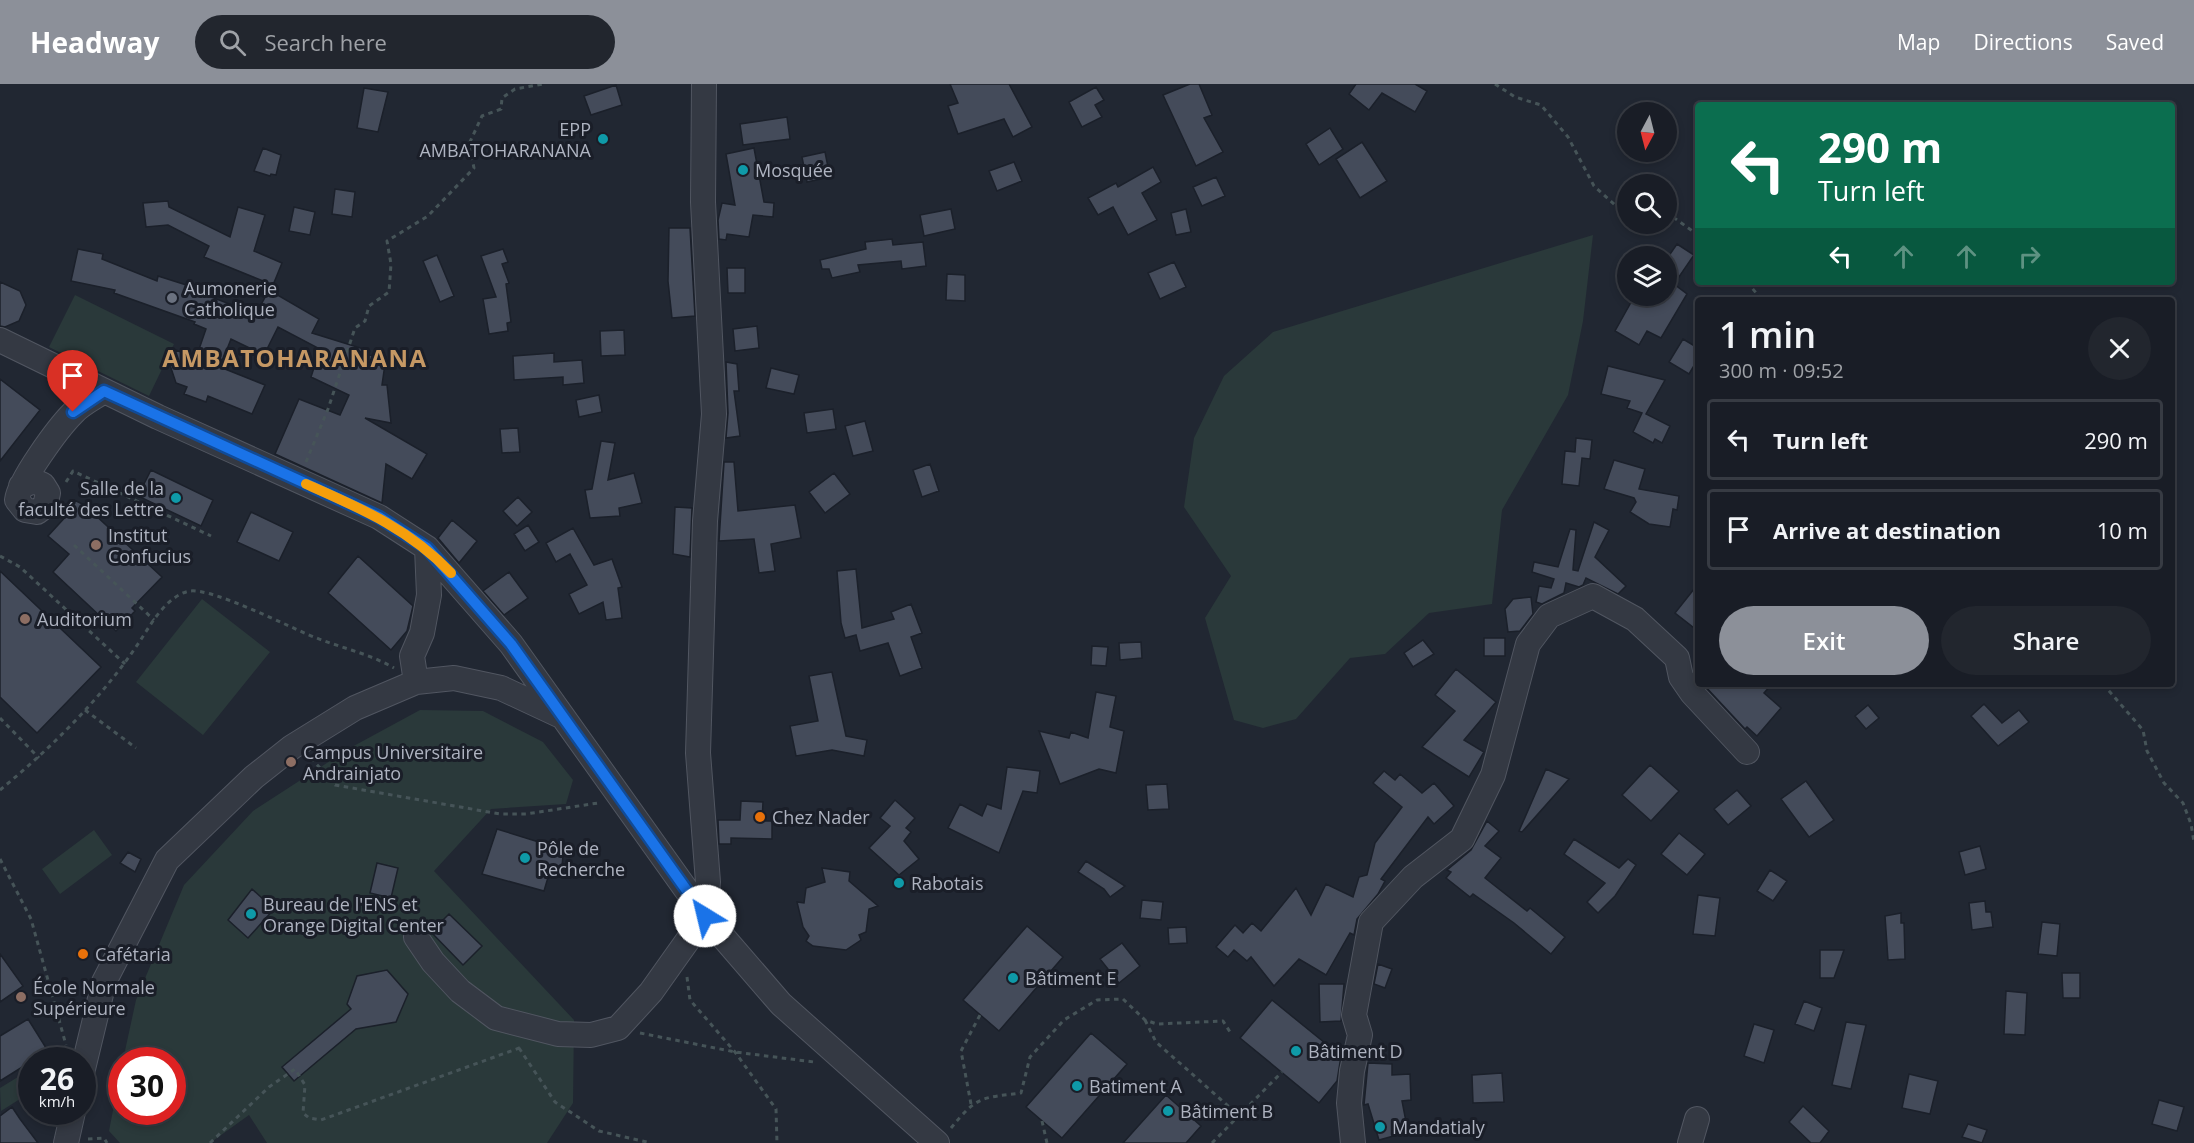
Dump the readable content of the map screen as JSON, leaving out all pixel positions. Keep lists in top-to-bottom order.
{
  "districts": ["AMBATOHARANANA"],
  "places": [
    "EPP AMBATOHARANANA",
    "Mosquée",
    "Aumonerie Catholique",
    "Salle de la faculté des Lettre",
    "Institut Confucius",
    "Auditorium",
    "Campus Universitaire Andrainjato",
    "Chez Nader",
    "Pôle de Recherche",
    "Rabotais",
    "Bureau de l'ENS et Orange Digital Center",
    "Cafétaria",
    "Bâtiment E",
    "École Normale Supérieure",
    "Bâtiment D",
    "Batiment A",
    "Bâtiment B",
    "Mandatialy"
  ],
  "north": "bottom",
  "page": {
    "header": "Headway",
    "search": "Search here",
    "nav": ["Map", "Directions", "Saved"],
    "turn": ["290 m", "Turn left"],
    "heading": ["1 min", "300 m · 09:52"],
    "list": [
      {
        "name": "Turn left",
        "value": "290 m"
      },
      {
        "name": "Arrive at destination",
        "value": "10 m"
      }
    ],
    "buttons": ["Exit", "Share"],
    "speed": "26 km/h",
    "limit": "30"
  }
}
